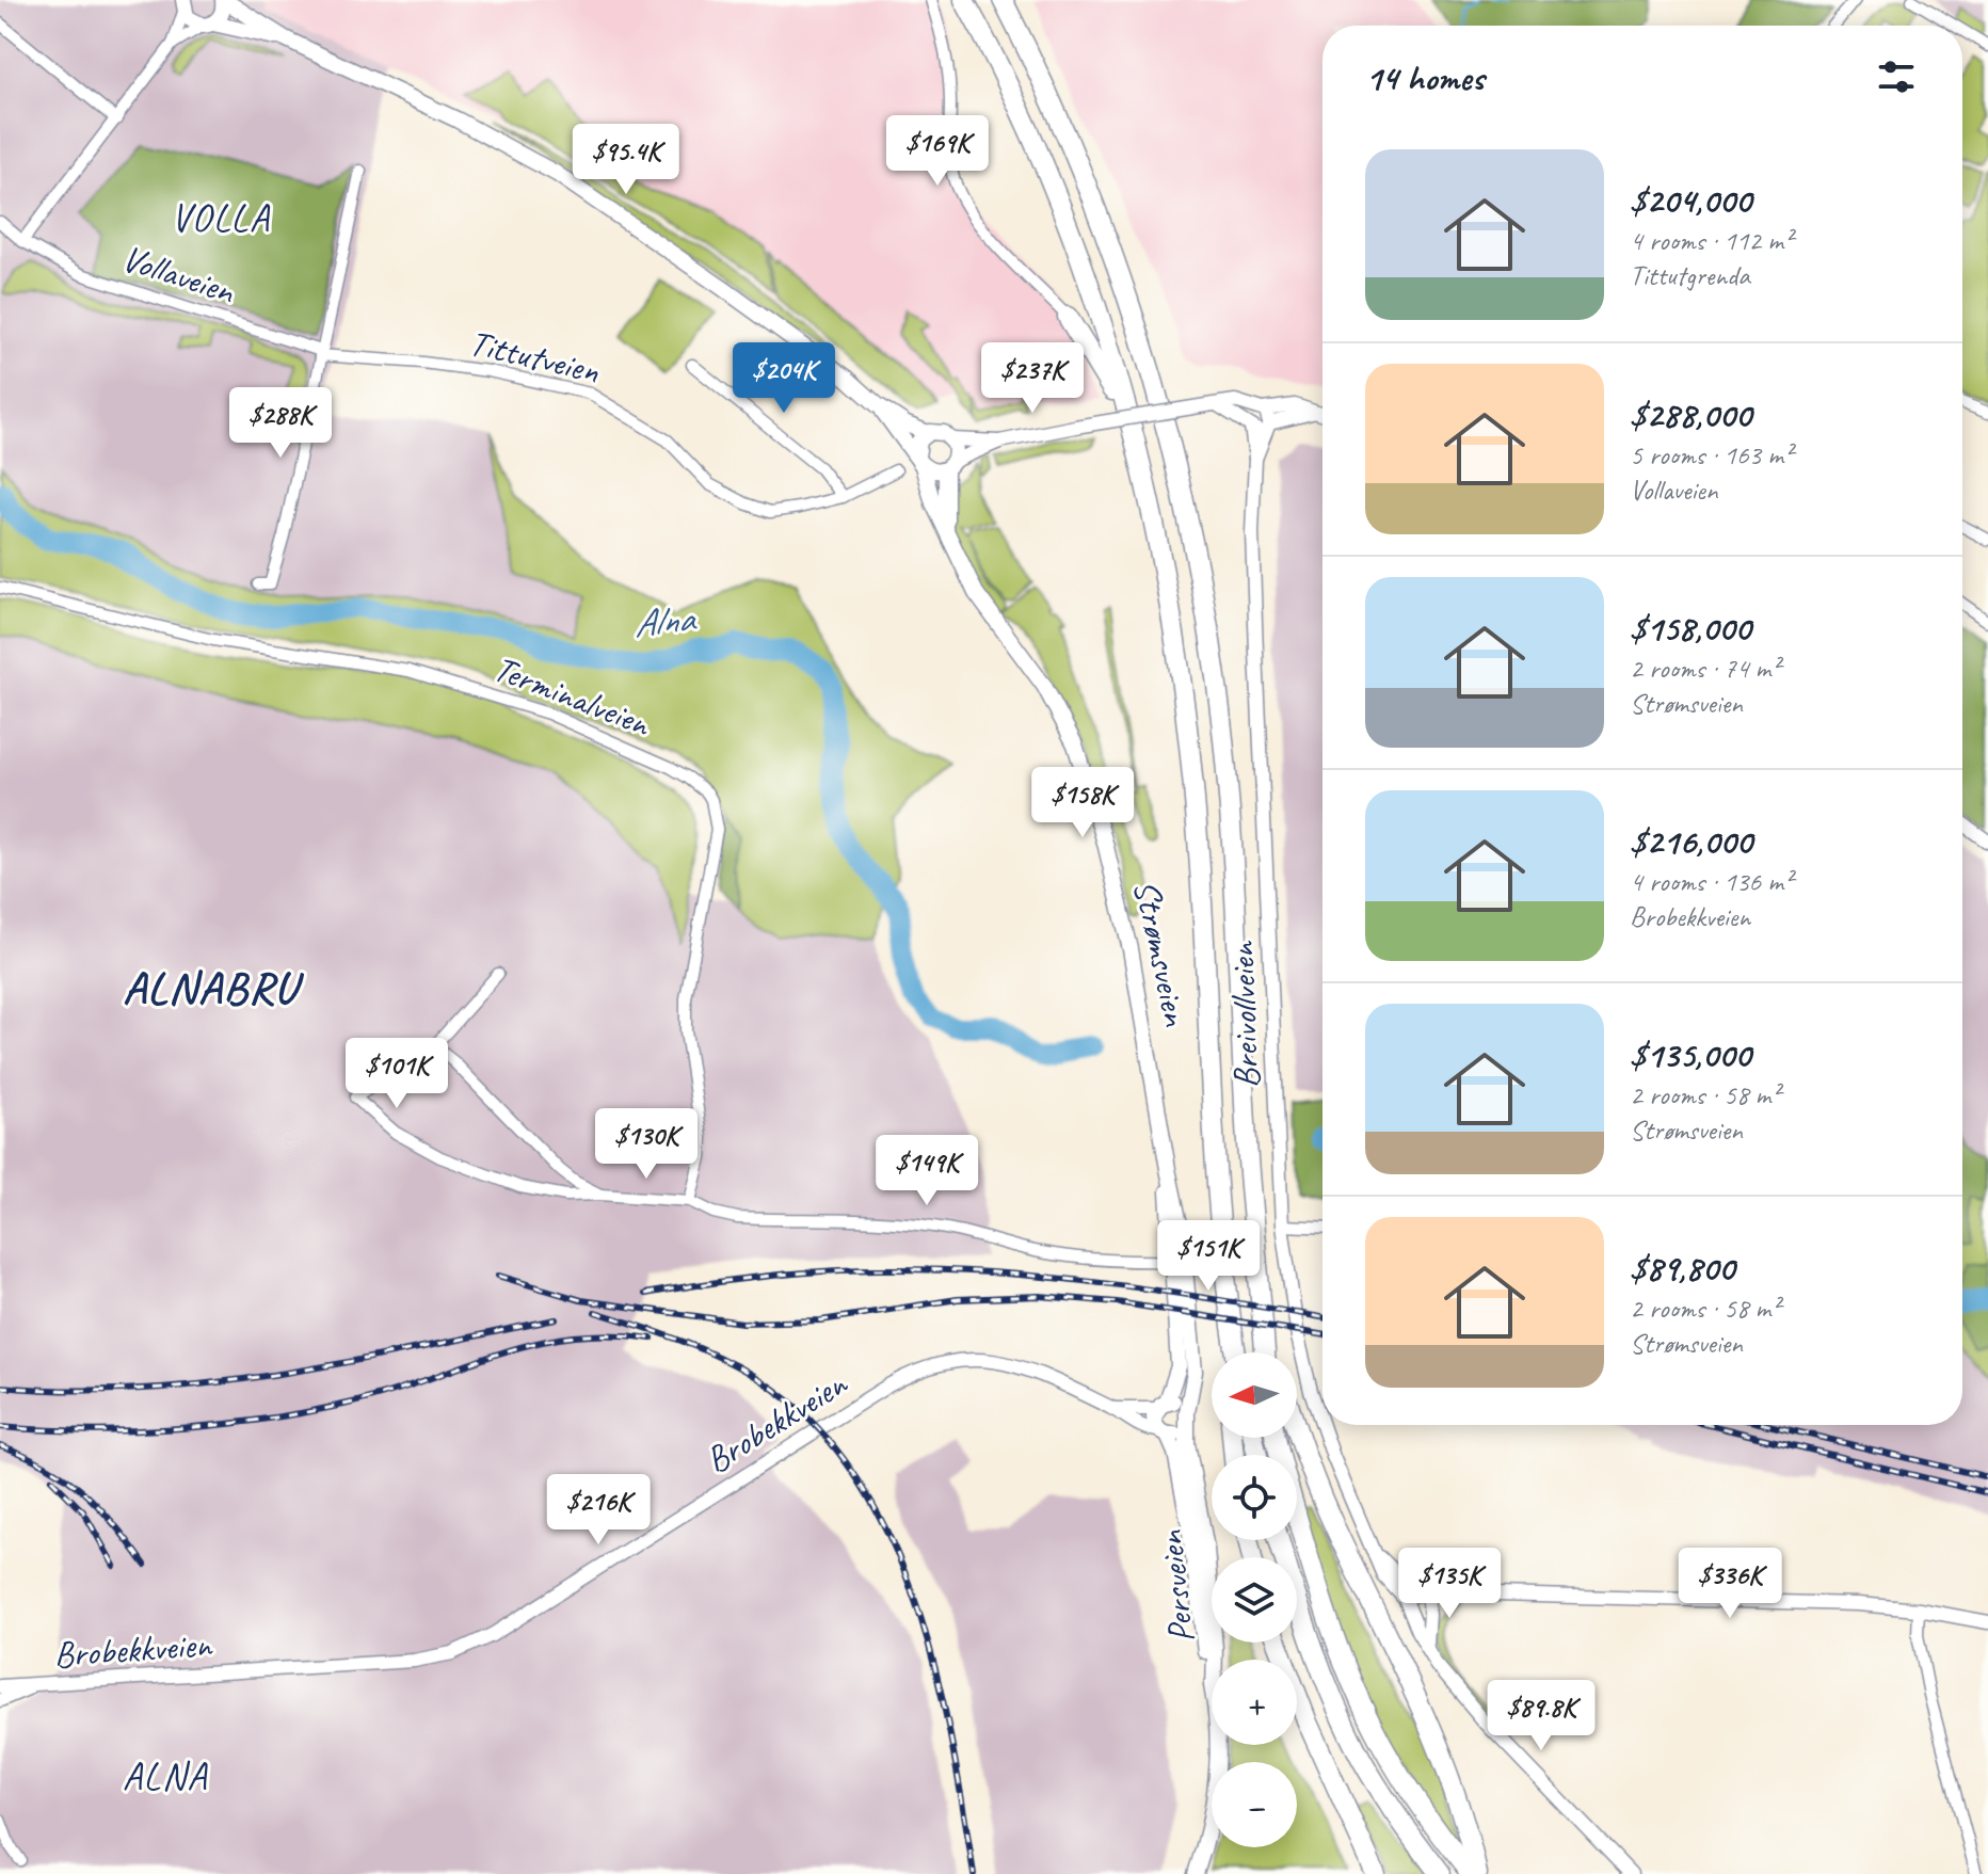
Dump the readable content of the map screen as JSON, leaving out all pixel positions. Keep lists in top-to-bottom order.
{
  "streets": {
    "main road": ["Strømsveien", "Persveien"],
    "street": [
      "Vollaveien",
      "Tittutveien",
      "Terminalveien",
      "Breivollveien",
      "Brobekkveien"
    ]
  },
  "crossings": [
    ["Vollaveien", "Tittutveien"],
    ["Strømsveien", "Brobekkveien"],
    ["Strømsveien", "Persveien"],
    ["Brobekkveien", "Persveien"]
  ],
  "districts": ["VOLLA", "ALNABRU", "ALNA"],
  "water": ["Alna"],
  "north": "left",
  "page": {
    "heading": "14 homes",
    "price": [
      "$169K",
      "$95.4K",
      "$204K",
      "$237K",
      "$288K",
      "$158K",
      "$101K",
      "$130K",
      "$149K",
      "$151K",
      "$216K",
      "$135K",
      "$336K",
      "$89.8K"
    ],
    "list": [
      {
        "name": "$204,000",
        "note": "4 rooms · 112 m² · Tittutgrenda"
      },
      {
        "name": "$288,000",
        "note": "5 rooms · 163 m² · Vollaveien"
      },
      {
        "name": "$158,000",
        "note": "2 rooms · 74 m² · Strømsveien"
      },
      {
        "name": "$216,000",
        "note": "4 rooms · 136 m² · Brobekkveien"
      },
      {
        "name": "$135,000",
        "note": "2 rooms · 58 m² · Strømsveien"
      },
      {
        "name": "$89,800",
        "note": "2 rooms · 58 m² · Strømsveien"
      }
    ],
    "map_buttons": ["+", "−"]
  }
}
